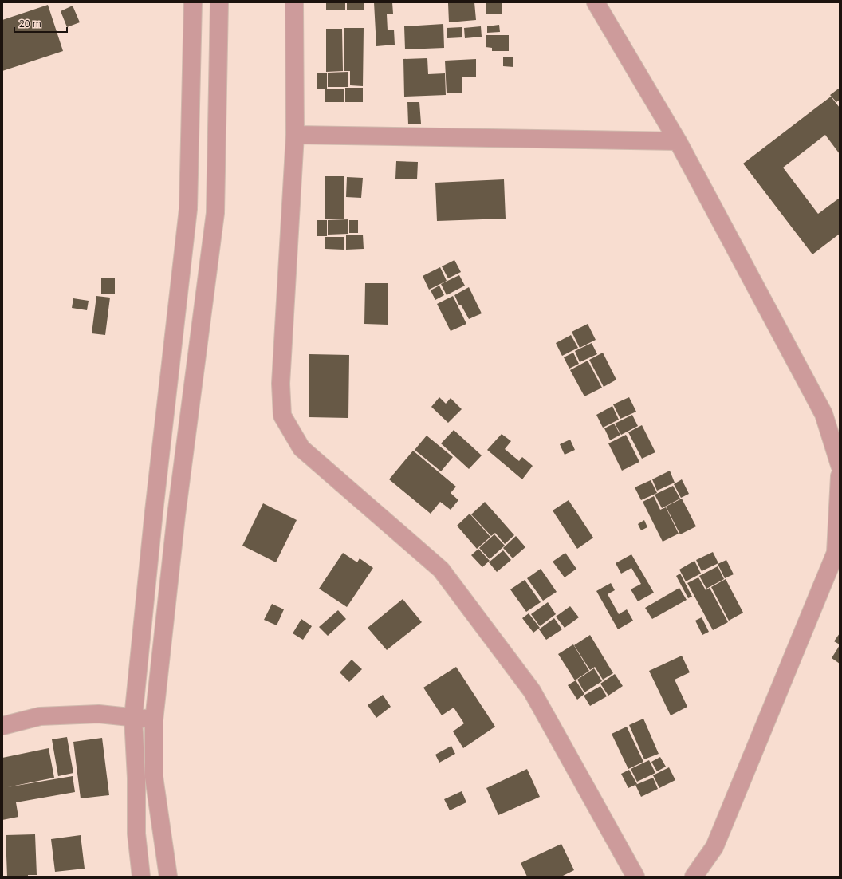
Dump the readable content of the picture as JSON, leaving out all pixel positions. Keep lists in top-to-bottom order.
{
  "scale_bar": "20 m"
}
